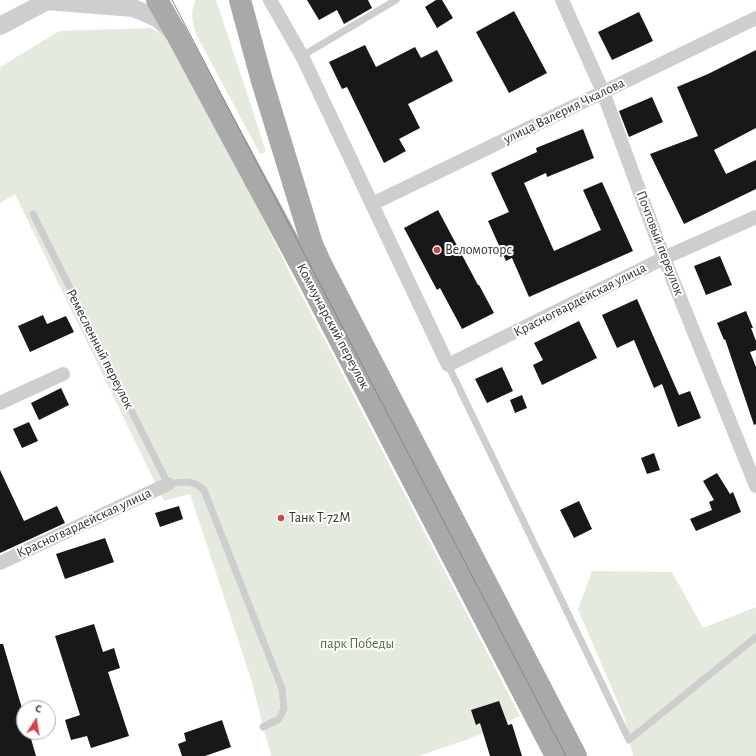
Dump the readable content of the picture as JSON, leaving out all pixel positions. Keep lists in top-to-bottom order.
{
  "streets": {
    "main road": ["Коммунарский переулок"],
    "street": ["улица Валерия Чкалова", "Почтовый переулок", "Красногвардейская улица"],
    "lane": ["Ремесленный переулок"]
  },
  "crossings": [
    ["улица Валерия Чкалова", "Почтовый переулок"],
    ["Почтовый переулок", "Красногвардейская улица"],
    ["Красногвардейская улица", "Ремесленный переулок"]
  ],
  "parks": ["парк Победы"],
  "places": ["Веломоторс", "Танк Т-72М"],
  "north": "top"
}
